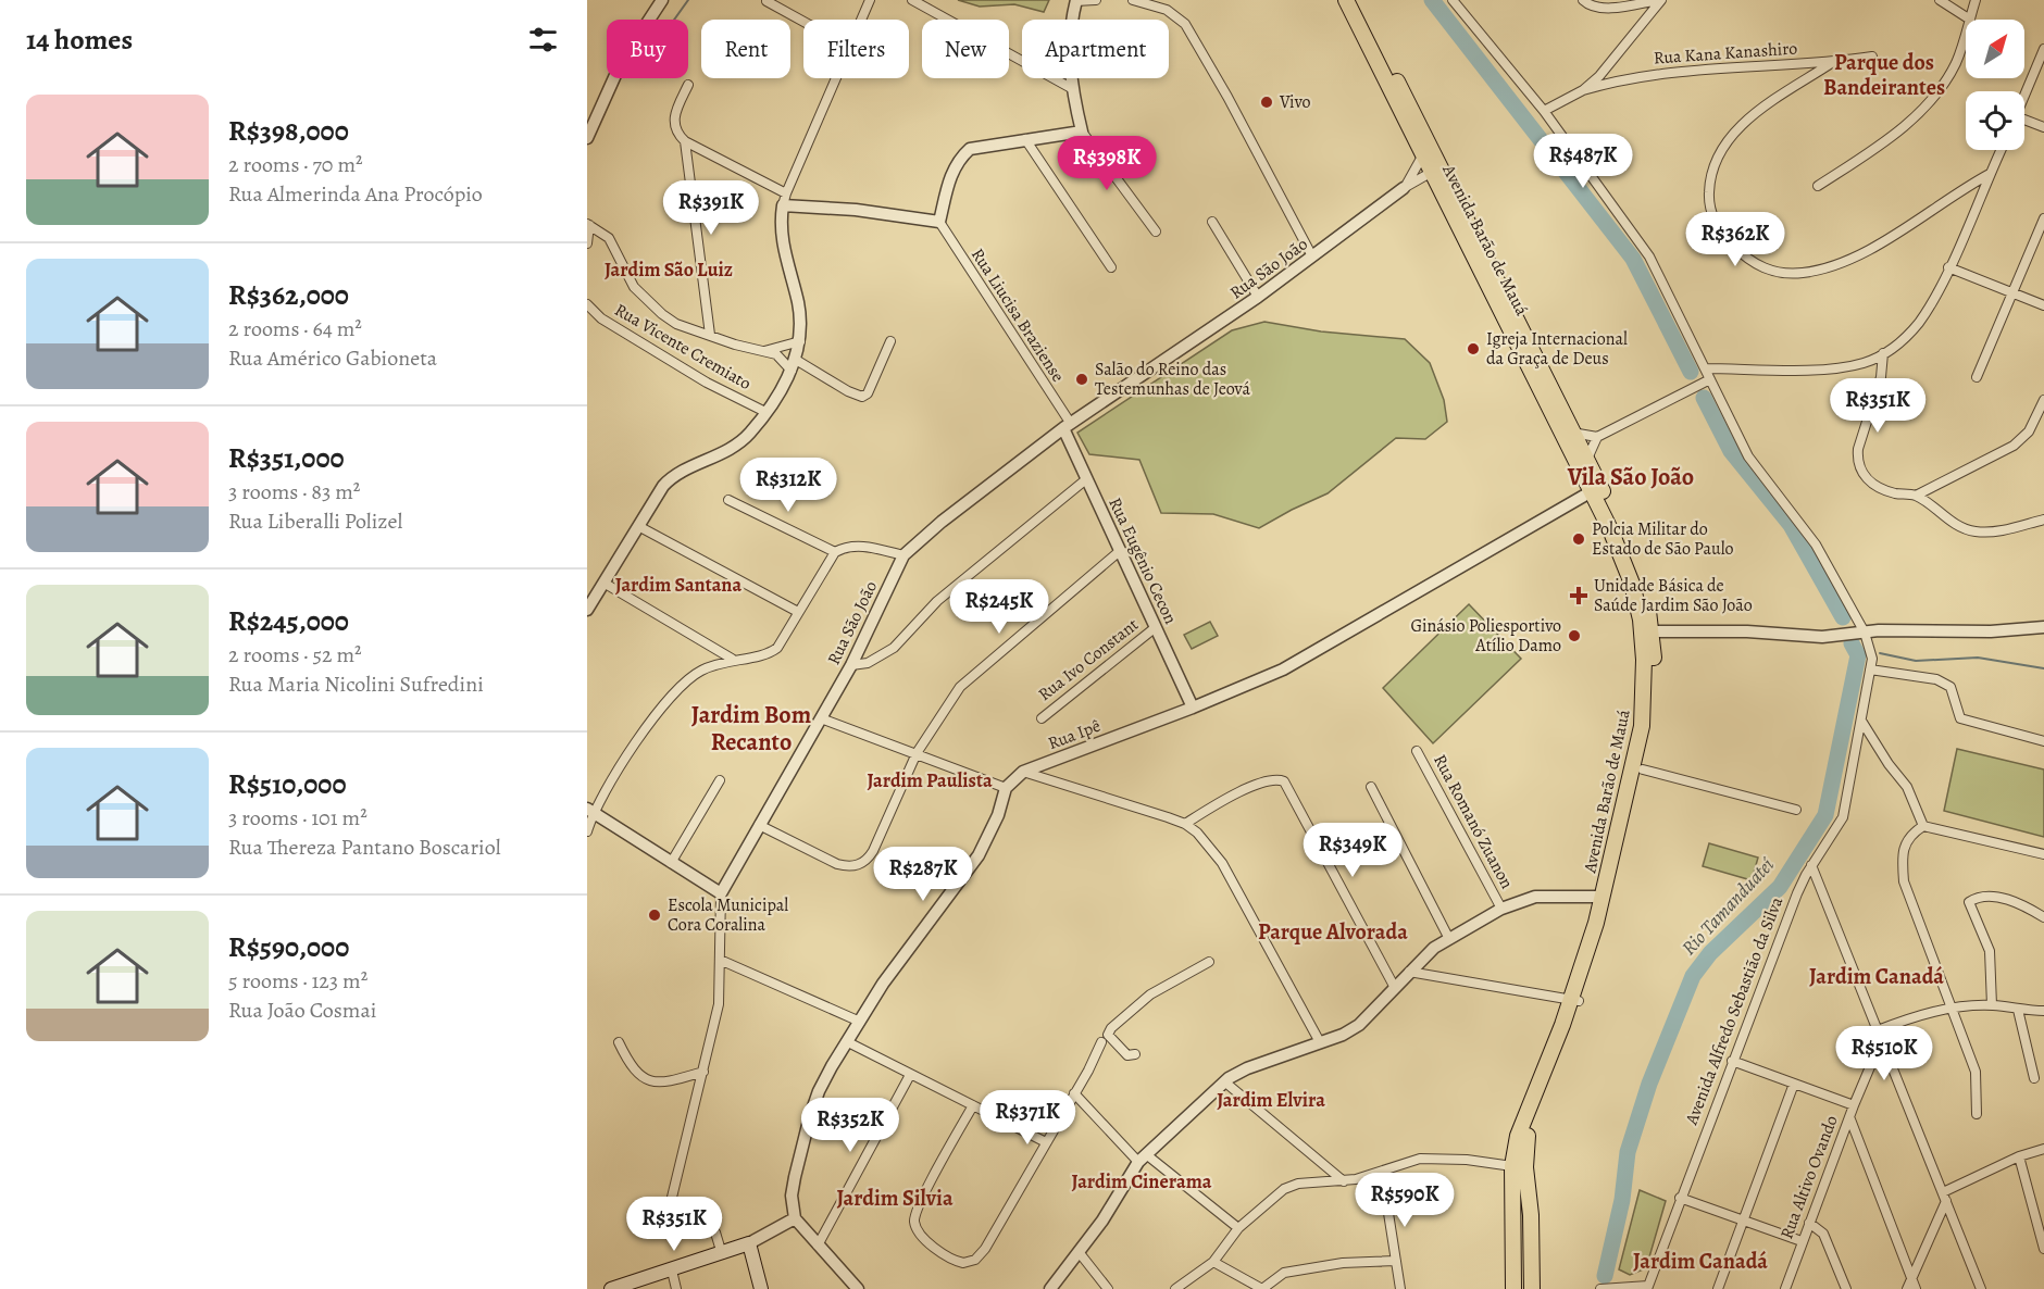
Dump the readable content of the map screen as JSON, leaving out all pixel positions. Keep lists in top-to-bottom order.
{
  "streets": {
    "main road": ["Avenida Barão de Mauá"],
    "street": [
      "Rua Kana Kanashiro",
      "Rua São João",
      "Rua Liucisa Braziense",
      "Rua Vicente Cremiato",
      "Rua Eugênio Cecon",
      "Rua Ivo Constant",
      "Rua Ipê",
      "Rua Romanó Zuanon",
      "Avenida Alfredo Sebastião da Silva",
      "Rua Altivo Ovando"
    ]
  },
  "crossings": [
    ["Avenida Barão de Mauá", "Rua São João"],
    ["Avenida Barão de Mauá", "Rua Ipê"],
    ["Rua São João", "Rua Liucisa Braziense"],
    ["Rua São João", "Rua Eugênio Cecon"],
    ["Rua Liucisa Braziense", "Rua Eugênio Cecon"],
    ["Rua Eugênio Cecon", "Rua Ivo Constant"],
    ["Rua Eugênio Cecon", "Rua Ipê"]
  ],
  "districts": [
    "Parque dos Bandeirantes",
    "Jardim São Luiz",
    "Vila São João",
    "Jardim Santana",
    "Jardim Bom Recanto",
    "Jardim Paulista",
    "Parque Alvorada",
    "Jardim Canadá",
    "Jardim Elvira",
    "Jardim Cinerama",
    "Jardim Silvia",
    "Jardim Canadá"
  ],
  "water": ["Rio Tamanduateí"],
  "places": {
    "other": [
      "Vivo",
      "Igreja Internacional da Graça de Deus",
      "Salão do Reino das Testemunhas de Jeová",
      "Polcia Militar do Estado de São Paulo",
      "Ginásio Poliesportivo Atílio Damo",
      "Escola Municipal Cora Coralina"
    ],
    "health": ["Unidade Básica de Saúde Jardim São João"]
  },
  "north": "top right",
  "page": {
    "heading": "14 homes",
    "chip": [
      "Buy",
      "Rent",
      "Filters",
      "New",
      "Apartment"
    ],
    "list": [
      {
        "name": "R$398,000",
        "note": "2 rooms · 70 m² · Rua Almerinda Ana Procópio"
      },
      {
        "name": "R$362,000",
        "note": "2 rooms · 64 m² · Rua Américo Gabioneta"
      },
      {
        "name": "R$351,000",
        "note": "3 rooms · 83 m² · Rua Liberalli Polizel"
      },
      {
        "name": "R$245,000",
        "note": "2 rooms · 52 m² · Rua Maria Nicolini Sufredini"
      },
      {
        "name": "R$510,000",
        "note": "3 rooms · 101 m² · Rua Thereza Pantano Boscariol"
      },
      {
        "name": "R$590,000",
        "note": "5 rooms · 123 m² · Rua João Cosmai"
      }
    ],
    "price": [
      "R$487K",
      "R$398K",
      "R$391K",
      "R$362K",
      "R$351K",
      "R$312K",
      "R$245K",
      "R$349K",
      "R$287K",
      "R$510K",
      "R$371K",
      "R$352K",
      "R$590K",
      "R$351K"
    ]
  }
}
